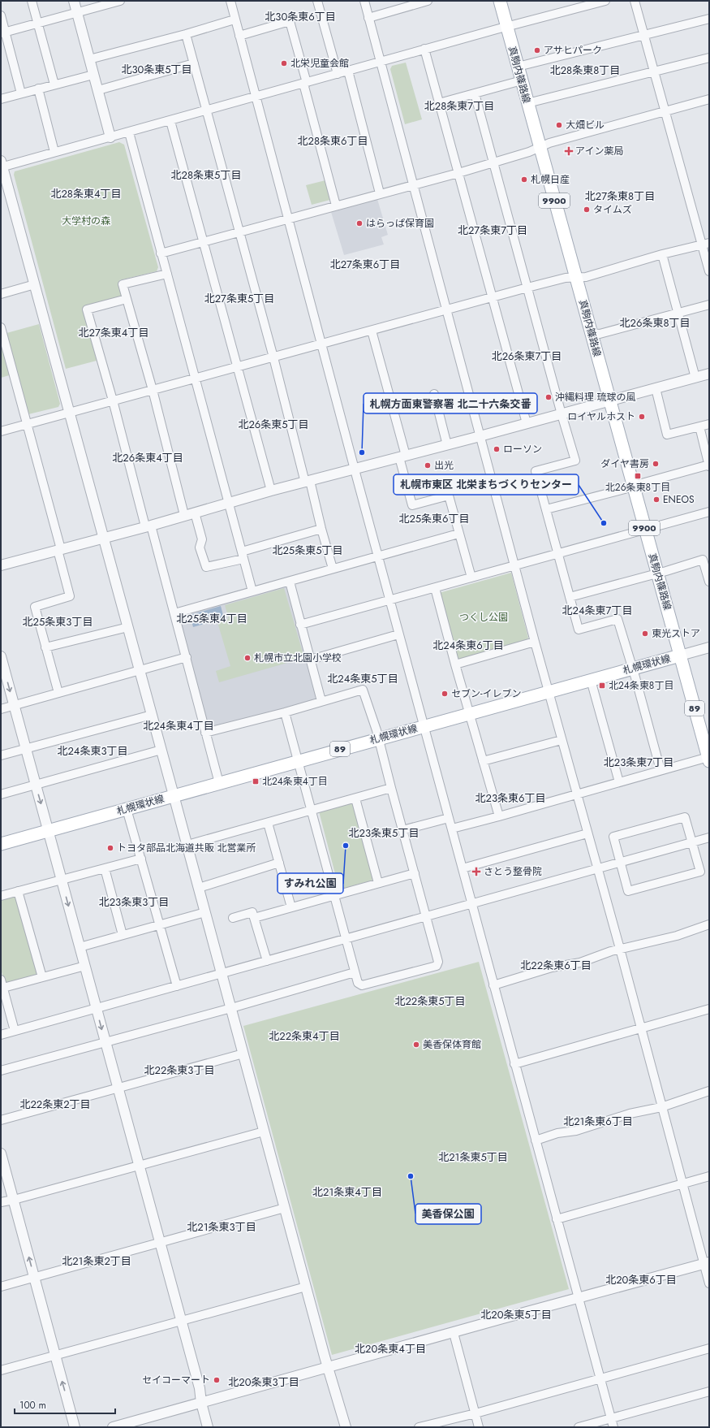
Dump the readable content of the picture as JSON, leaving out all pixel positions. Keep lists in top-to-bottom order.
{
  "streets": {
    "main road": [
      "真駒内篠路線",
      "9900",
      "札幌環状線",
      "89"
    ]
  },
  "crossings": [
    ["真駒内篠路線", "札幌環状線"]
  ],
  "districts": [
    "北30条東6丁目",
    "北30条東5丁目",
    "北28条東8丁目",
    "北28条東7丁目",
    "北28条東6丁目",
    "北28条東5丁目",
    "北28条東4丁目",
    "北27条東8丁目",
    "北27条東7丁目",
    "北27条東6丁目",
    "北27条東5丁目",
    "北26条東8丁目",
    "北27条東4丁目",
    "北26条東7丁目",
    "北26条東5丁目",
    "北26条東4丁目",
    "北25条東6丁目",
    "北25条東5丁目",
    "北24条東7丁目",
    "北25条東4丁目",
    "北25条東3丁目",
    "北24条東6丁目",
    "北24条東5丁目",
    "北24条東4丁目",
    "北24条東3丁目",
    "北23条東7丁目",
    "北23条東6丁目",
    "北23条東5丁目",
    "北23条東3丁目",
    "北22条東6丁目",
    "北22条東5丁目",
    "北22条東4丁目",
    "北22条東3丁目",
    "北22条東2丁目",
    "北21条東6丁目",
    "北21条東5丁目",
    "北21条東4丁目",
    "北21条東3丁目",
    "北21条東2丁目",
    "北20条東6丁目",
    "北20条東5丁目",
    "北20条東4丁目",
    "北20条東3丁目"
  ],
  "parks": ["大学村の森", "つくし公園"],
  "places": {
    "other": [
      "アサヒパーク",
      "北栄児童会館",
      "大畑ビル",
      "札幌日産",
      "タイムズ",
      "はらっぱ保育園",
      "沖縄料理 琉球の風",
      "ロイヤルホスト",
      "ローソン",
      "札幌方面東警察署 北二十六条交番",
      "ダイヤ書房",
      "出光",
      "ENEOS",
      "札幌市東区 北栄まちづくりセンター",
      "東光ストア",
      "札幌市立北園小学校",
      "セブン-イレブン",
      "すみれ公園",
      "トヨタ部品北海道共販 北営業所",
      "美香保体育館",
      "美香保公園",
      "セイコーマート"
    ],
    "health": ["アイン薬局", "さとう整骨院"],
    "transit": ["北26条東8丁目", "北24条東8丁目", "北24条東4丁目"]
  },
  "scale_bar": "100 m"
}
